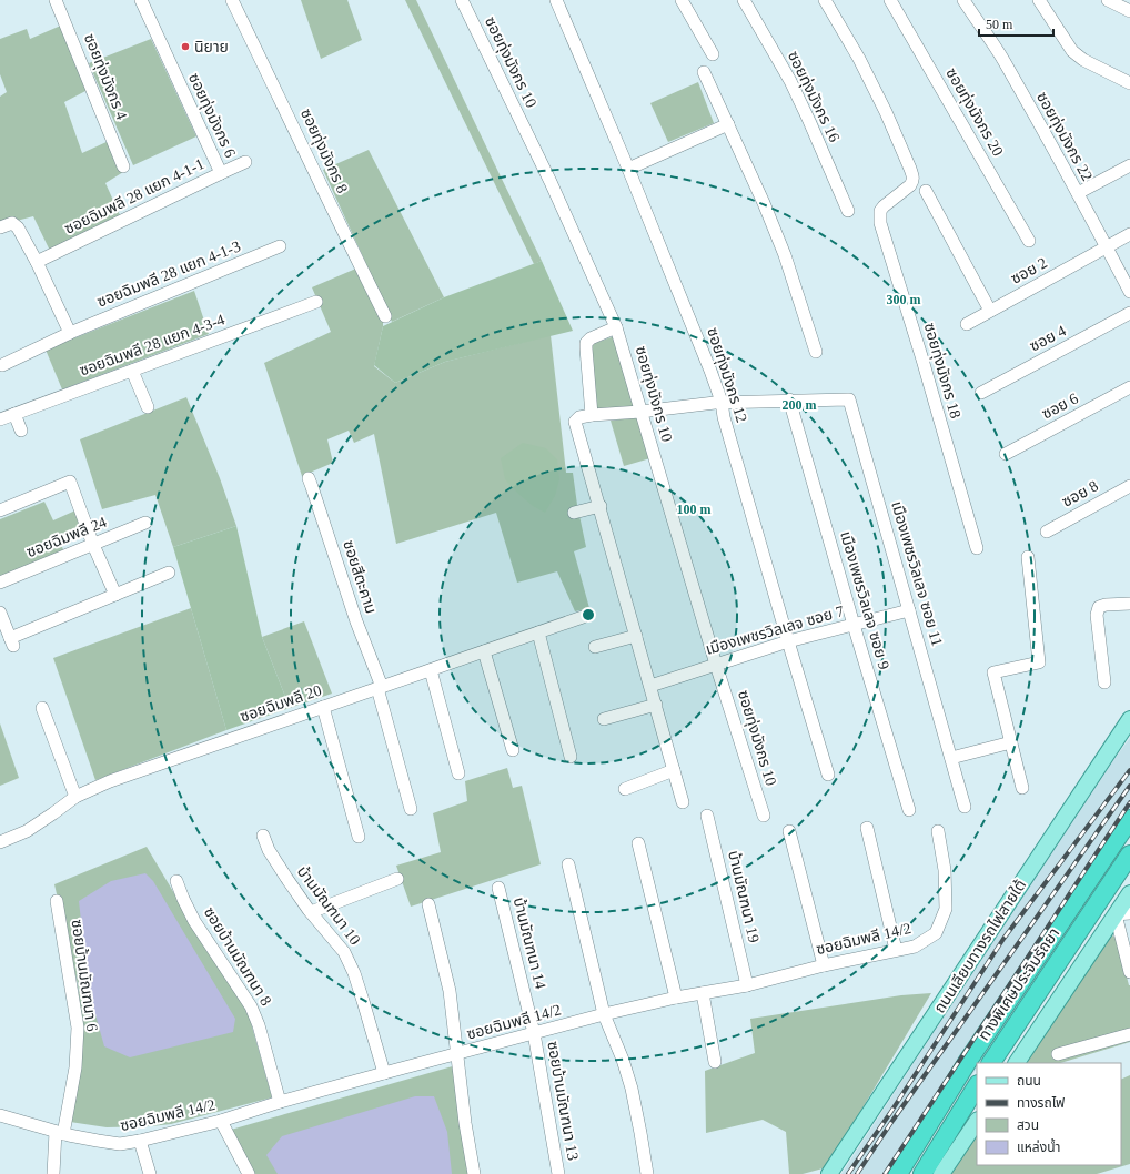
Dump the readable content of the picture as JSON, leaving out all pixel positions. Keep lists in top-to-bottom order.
{
  "streets": {
    "highway": ["ทางพิเศษประจิมรัถยา"],
    "main road": ["ถนนเลียบทางรถไฟสายใต้"],
    "street": [
      "ซอยทุ่งมังกร 10",
      "ซอยทุ่งมังกร 4",
      "ซอยทุ่งมังกร 16",
      "ซอยทุ่งมังกร 20",
      "ซอยทุ่งมังกร 6",
      "ซอยทุ่งมังกร 22",
      "ซอยทุ่งมังกร 8",
      "ซอยฉิมพลี 28 แยก 4-1-1",
      "ซอย 2",
      "ซอยฉิมพลี 28 แยก 4-1-3",
      "ซอย 4",
      "ซอยฉิมพลี 28 แยก 4-3-4",
      "ซอยทุ่งมังกร 18",
      "ซอยทุ่งมังกร 12",
      "ซอย 6",
      "ซอย 8",
      "ซอยฉิมพลี 24",
      "เมืองเพชรวิลเลจ ซอย 11",
      "ซอยสีตะคาม",
      "เมืองเพชรวิลเลจ ซอย 9",
      "เมืองเพชรวิลเลจ ซอย 7",
      "ซอยฉิมพลี 20",
      "บ้านมัณฑนา 19",
      "บ้านมัณฑนา 10",
      "ซอยฉิมพลี 14/2",
      "บ้านมัณฑนา 14",
      "ซอยบ้านมัณฑนา 8",
      "ซอยบ้านมัณฑนา 6",
      "ซอยบ้านมัณฑนา 13"
    ]
  },
  "crossings": [
    ["ซอยทุ่งมังกร 10", "เมืองเพชรวิลเลจ ซอย 7"],
    ["ซอยทุ่งมังกร 6", "ซอยฉิมพลี 28 แยก 4-1-1"],
    ["ซอยทุ่งมังกร 22", "ซอย 2"],
    ["ซอยทุ่งมังกร 12", "เมืองเพชรวิลเลจ ซอย 7"],
    ["เมืองเพชรวิลเลจ ซอย 11", "เมืองเพชรวิลเลจ ซอย 9"],
    ["เมืองเพชรวิลเลจ ซอย 11", "เมืองเพชรวิลเลจ ซอย 7"],
    ["ซอยสีตะคาม", "ซอยฉิมพลี 20"],
    ["เมืองเพชรวิลเลจ ซอย 9", "เมืองเพชรวิลเลจ ซอย 7"],
    ["บ้านมัณฑนา 19", "ซอยฉิมพลี 14/2"],
    ["บ้านมัณฑนา 10", "ซอยฉิมพลี 14/2"],
    ["ซอยฉิมพลี 14/2", "บ้านมัณฑนา 14"],
    ["ซอยฉิมพลี 14/2", "ซอยบ้านมัณฑนา 8"],
    ["ซอยฉิมพลี 14/2", "ซอยบ้านมัณฑนา 6"],
    ["ซอยฉิมพลี 14/2", "ซอยบ้านมัณฑนา 13"],
    ["บ้านมัณฑนา 14", "ซอยบ้านมัณฑนา 13"]
  ],
  "places": ["นิยาย"],
  "legend": [
    "ถนน",
    "ทางรถไฟ",
    "สวน",
    "แหล่งน้ำ"
  ],
  "scale_bar": "50 m",
  "rings": ["300 m", "200 m", "100 m"]
}
